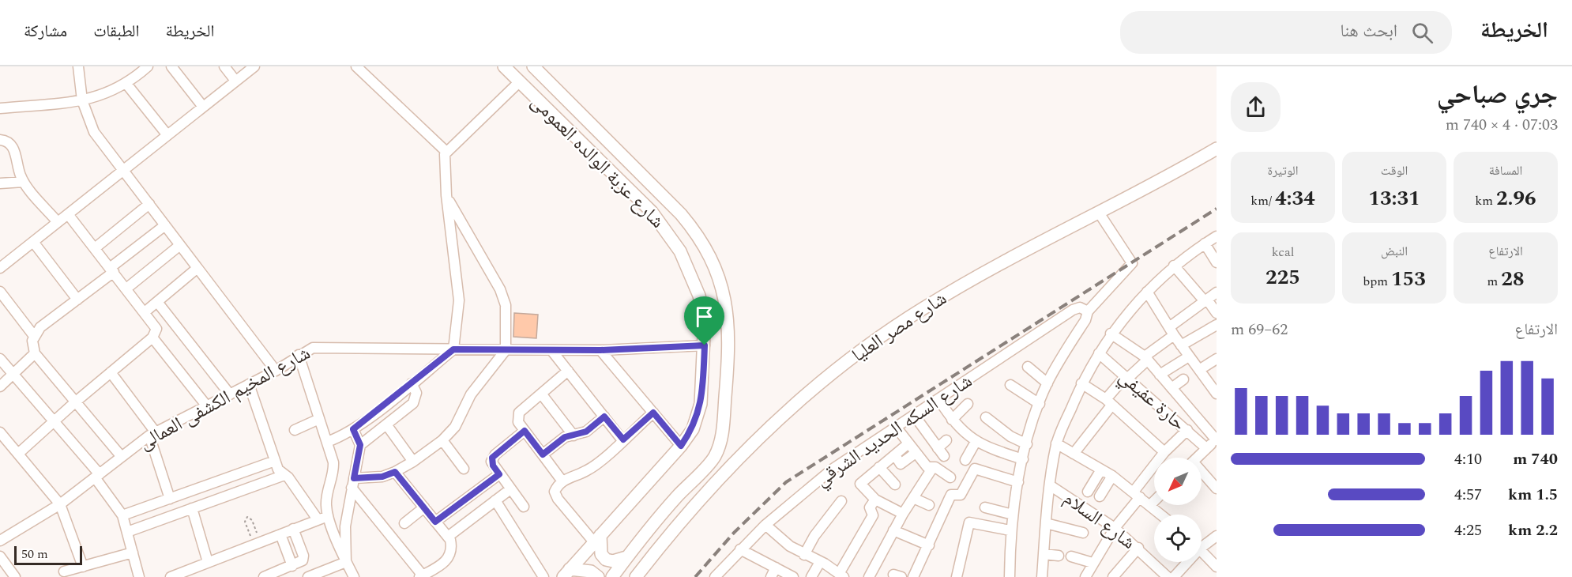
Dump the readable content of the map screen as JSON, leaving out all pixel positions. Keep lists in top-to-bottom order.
{
  "streets": {
    "street": [
      "شارع عزبة الوالده العمومى",
      "شارع مصر العليا",
      "شارع المخيم الكشفى العمالى",
      "حارة عفيفي",
      "شارع السكه الحديد الشرقي",
      "شارع السلام"
    ]
  },
  "crossings": [
    ["شارع عزبة الوالده العمومى", "شارع المخيم الكشفى العمالى"]
  ],
  "scale_bar": "50 m",
  "north": "bottom left",
  "page": {
    "header": "الخريطة",
    "search": "ابحث هنا",
    "nav": ["الخريطة", "الطبقات", "مشاركة"],
    "heading": ["جري صباحي", "07:03 · 4 × 740 m"],
    "stats": [
      ["المسافة", "2.96 km"],
      ["الوقت", "13:31"],
      ["الوتيرة", "4:34 /km"],
      ["الارتفاع", "28 m"],
      ["النبض", "153 bpm"],
      ["kcal", "225"]
    ],
    "chart": ["الارتفاع", "62–69 m"],
    "list": [
      {
        "name": "740 m",
        "note": "4:10"
      },
      {
        "name": "1.5 km",
        "note": "4:57"
      },
      {
        "name": "2.2 km",
        "note": "4:25"
      }
    ],
    "scale": "50 m"
  }
}
